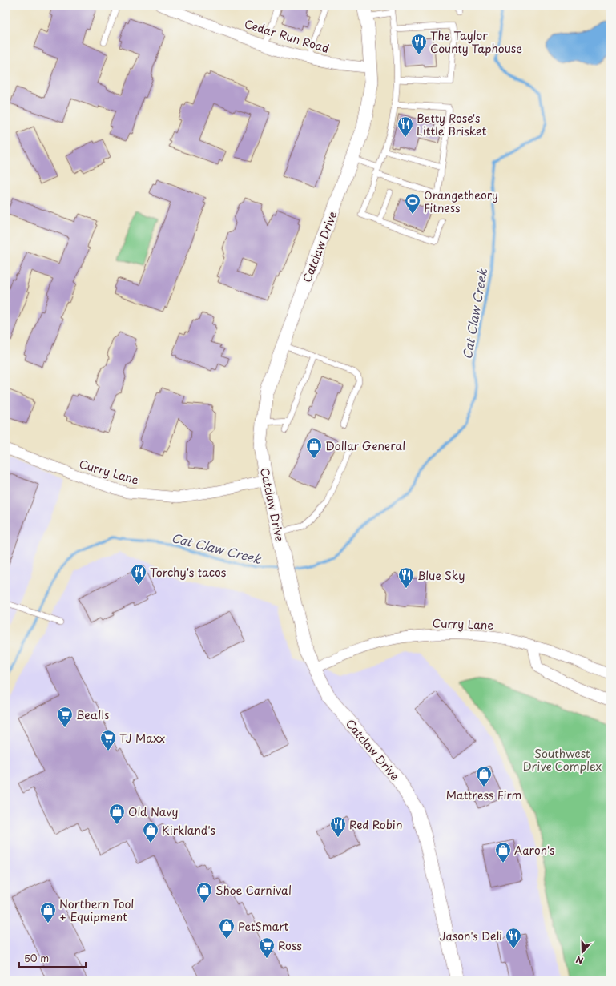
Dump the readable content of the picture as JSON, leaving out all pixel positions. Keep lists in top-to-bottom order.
{
  "streets": {
    "street": ["Cedar Run Road", "Catclaw Drive", "Curry Lane"]
  },
  "crossings": [
    ["Cedar Run Road", "Catclaw Drive"],
    ["Catclaw Drive", "Curry Lane"]
  ],
  "water": ["Cat Claw Creek"],
  "parks": ["Southwest Drive Complex"],
  "places": {
    "restaurant": [
      "The Taylor County Taphouse",
      "Betty Rose's Little Brisket",
      "Torchy's tacos",
      "Blue Sky",
      "Red Robin",
      "Jason's Deli"
    ],
    "sports": ["Orangetheory Fitness"],
    "shop": [
      "Dollar General",
      "Mattress Firm",
      "Old Navy",
      "Kirkland's",
      "Aaron's",
      "Shoe Carnival",
      "Northern Tool + Equipment",
      "PetSmart"
    ],
    "supermarket": ["Bealls", "TJ Maxx", "Ross"]
  },
  "scale_bar": "50 m",
  "north": "bottom"
}
